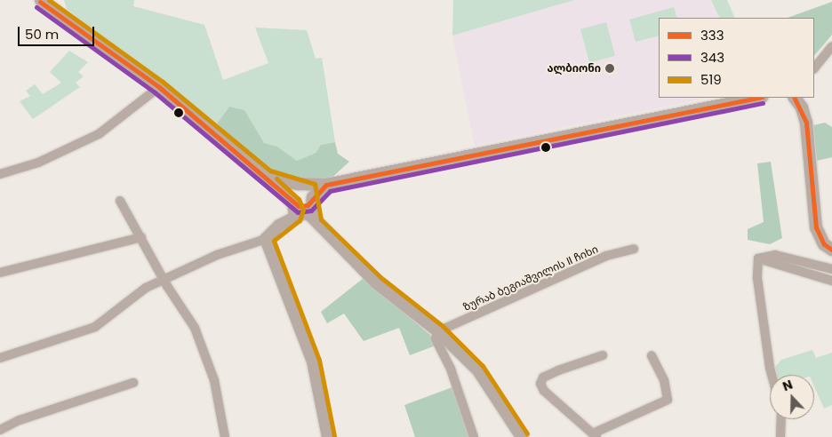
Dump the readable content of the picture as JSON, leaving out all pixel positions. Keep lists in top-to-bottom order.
{
  "streets": {
    "street": ["ზურაბ ბეგიაშვილის II ჩიხი"]
  },
  "places": ["ალბიონი"],
  "lines": ["transit line 519", "transit line 333", "transit line 343"],
  "legend": ["333", "343", "519"],
  "scale_bar": "50 m",
  "north": "top"
}
